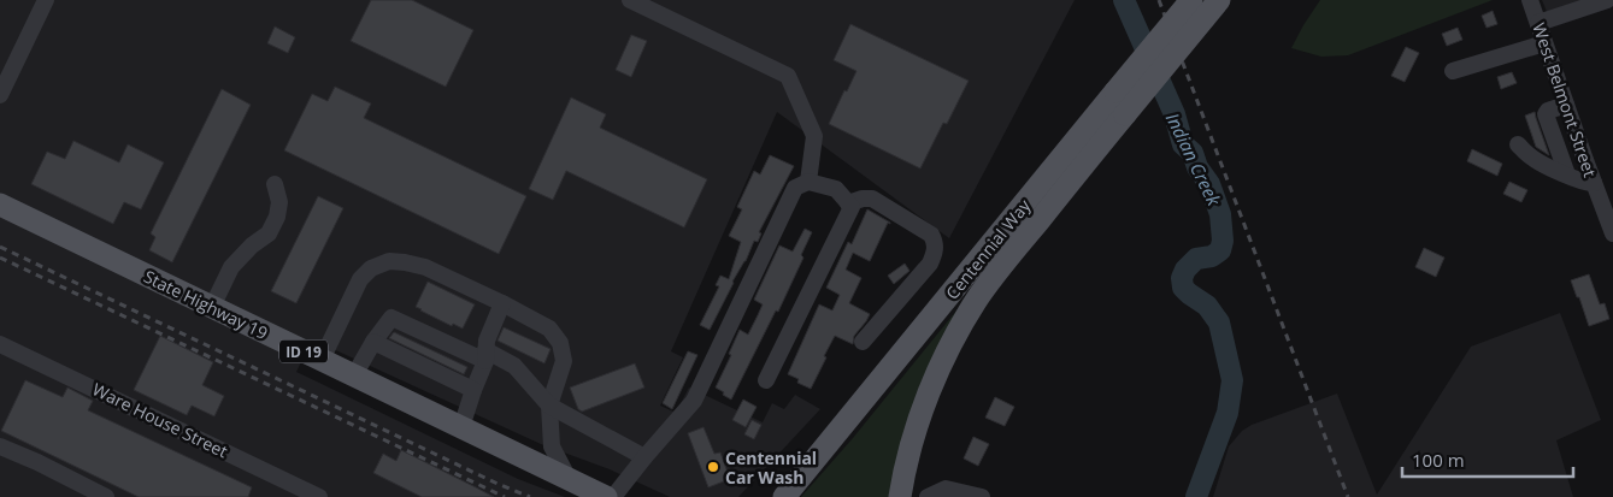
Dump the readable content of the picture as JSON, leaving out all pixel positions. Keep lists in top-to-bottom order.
{
  "streets": {
    "main road": ["Centennial Way", "State Highway 19", "ID 19"],
    "street": ["West Belmont Street", "Ware House Street"]
  },
  "water": ["Indian Creek"],
  "places": ["Centennial Car Wash"],
  "scale_bar": "100 m"
}
